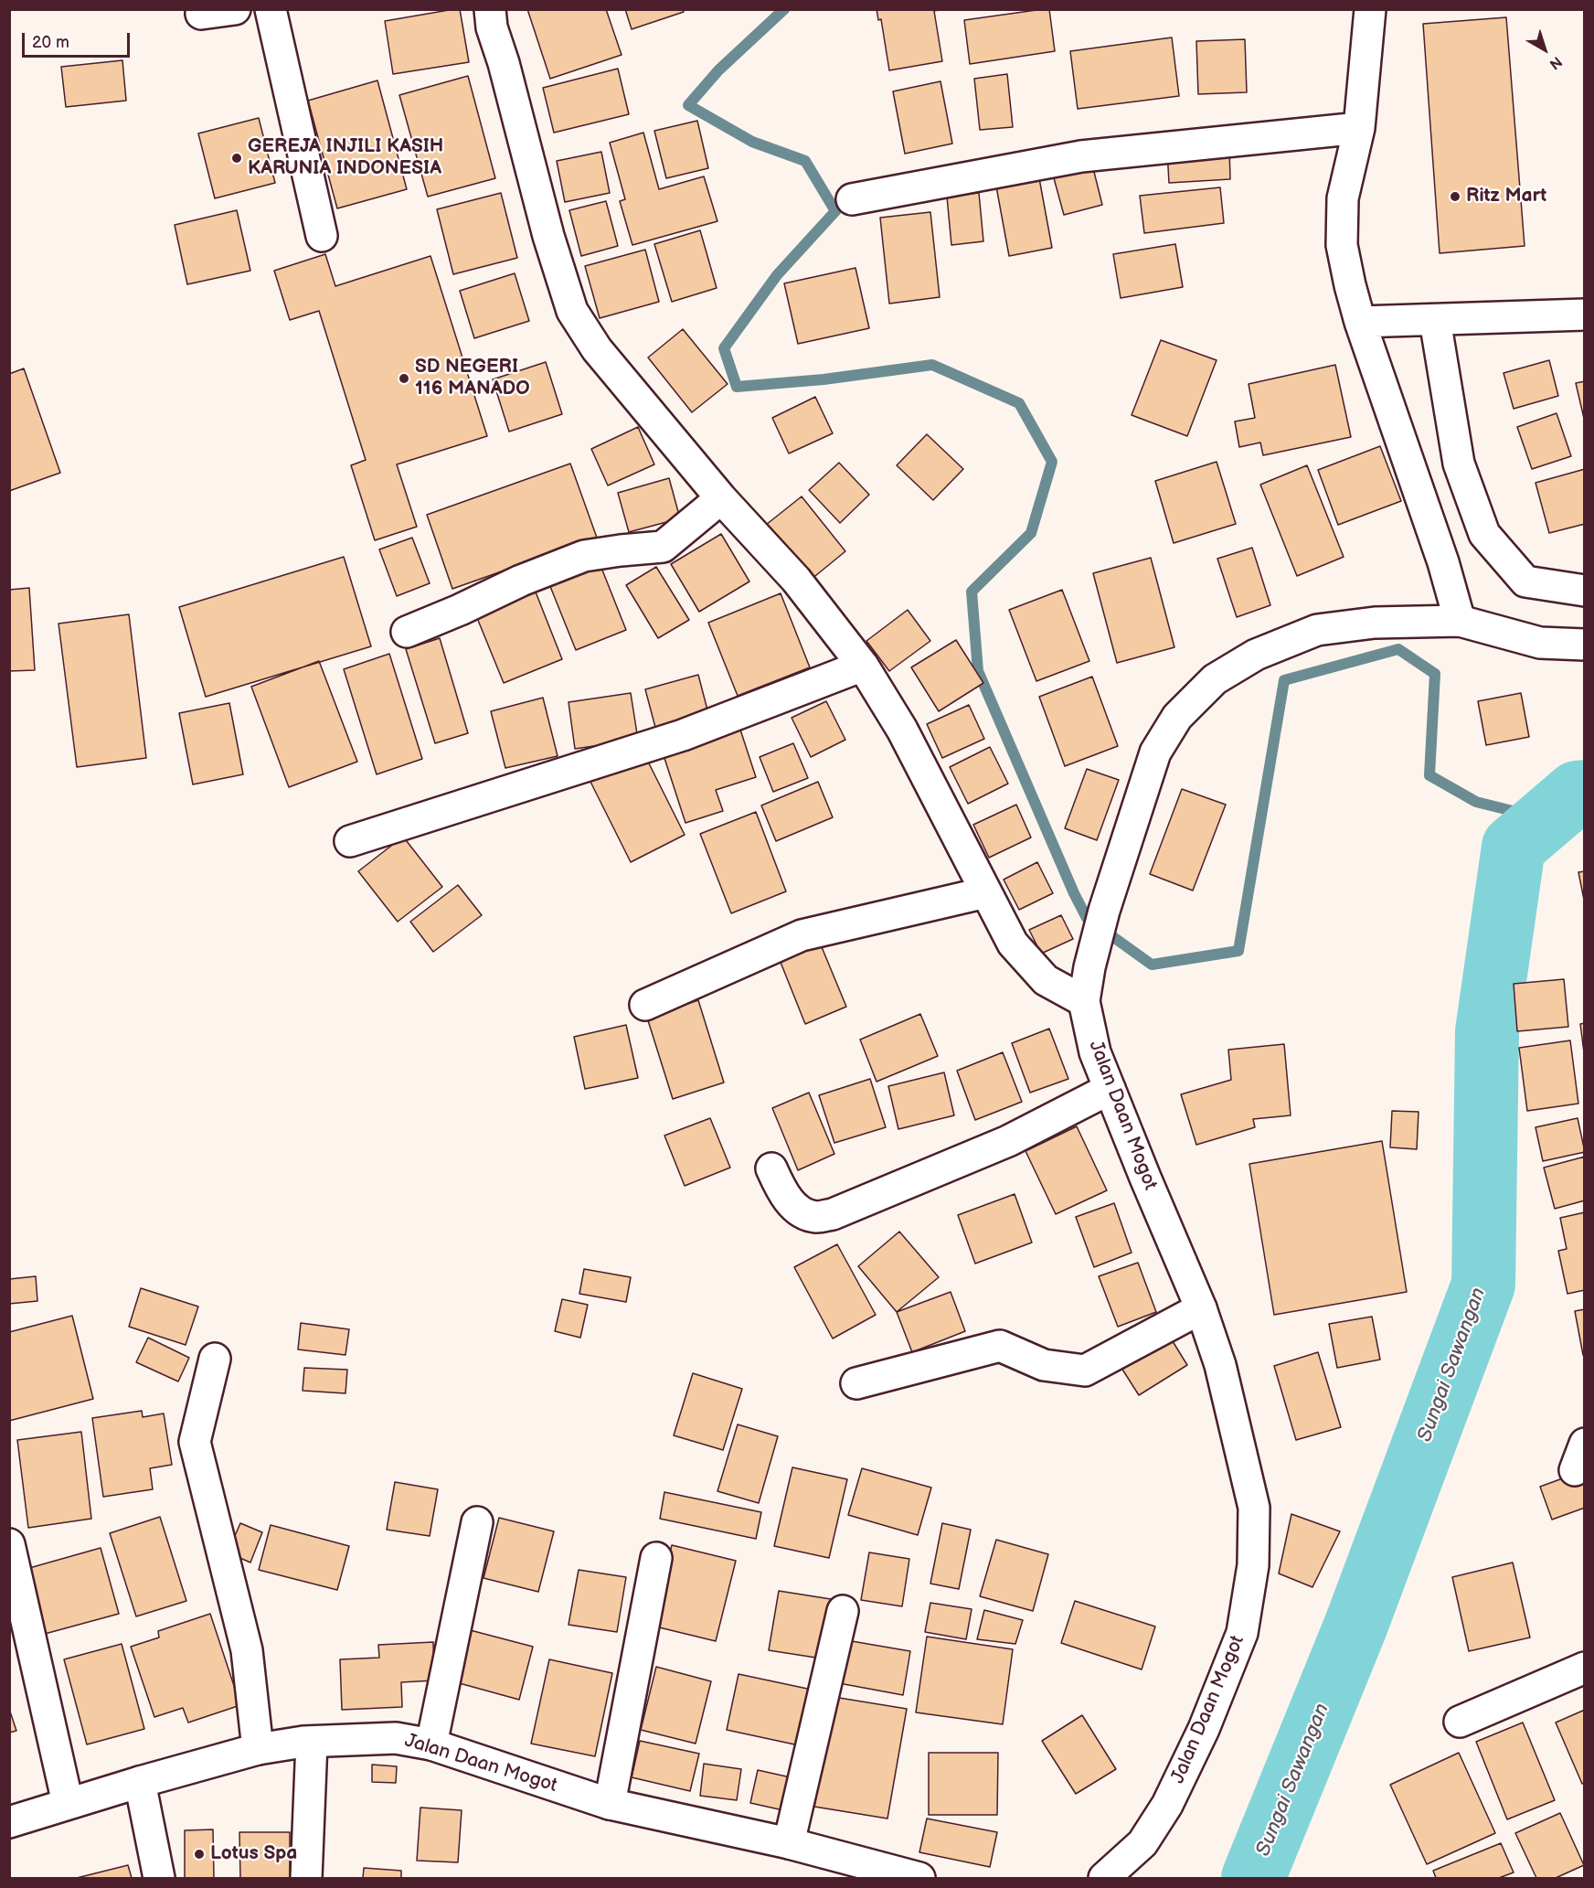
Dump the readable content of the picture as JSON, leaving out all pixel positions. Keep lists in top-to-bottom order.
{
  "streets": {
    "street": ["Jalan Daan Mogot"]
  },
  "water": ["Sungai Sawangan"],
  "places": [
    "GEREJA INJILI KASIH KARUNIA INDONESIA",
    "Ritz Mart",
    "SD NEGERI 116 MANADO",
    "Lotus Spa"
  ],
  "scale_bar": "20 m",
  "north": "bottom right"
}
